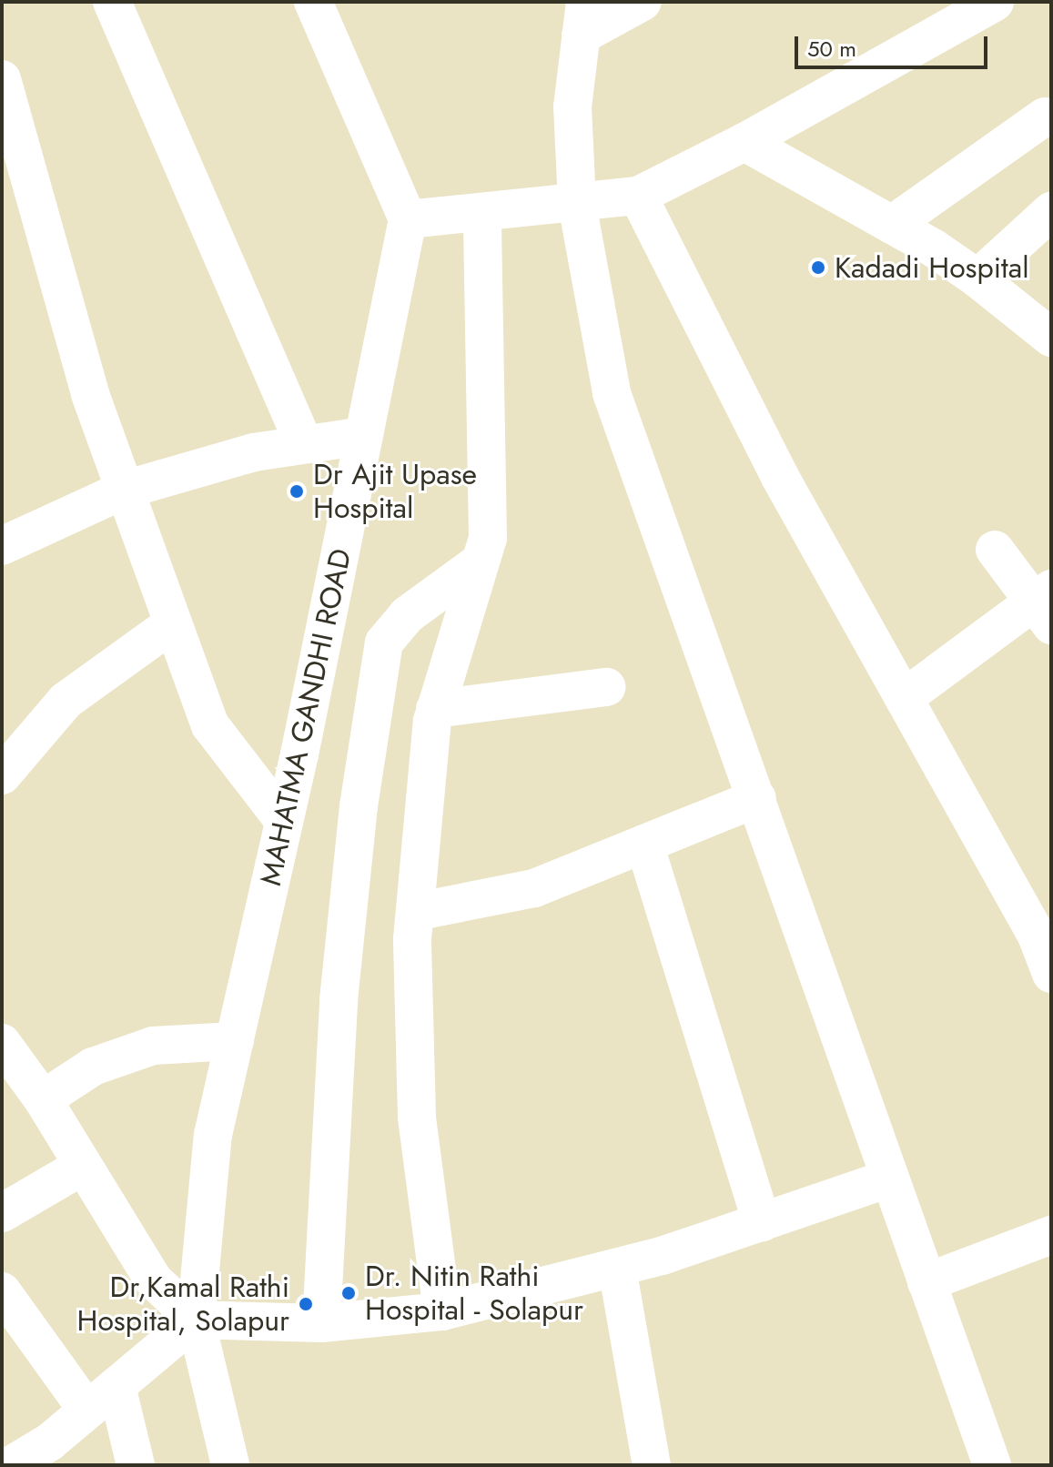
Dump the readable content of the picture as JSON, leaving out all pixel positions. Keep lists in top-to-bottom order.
{
  "streets": {
    "street": ["MAHATMA GANDHI ROAD"]
  },
  "places": [
    "Kadadi Hospital",
    "Dr Ajit Upase Hospital",
    "Dr. Nitin Rathi Hospital - Solapur",
    "Dr,Kamal Rathi Hospital, Solapur"
  ],
  "scale_bar": "50 m"
}
